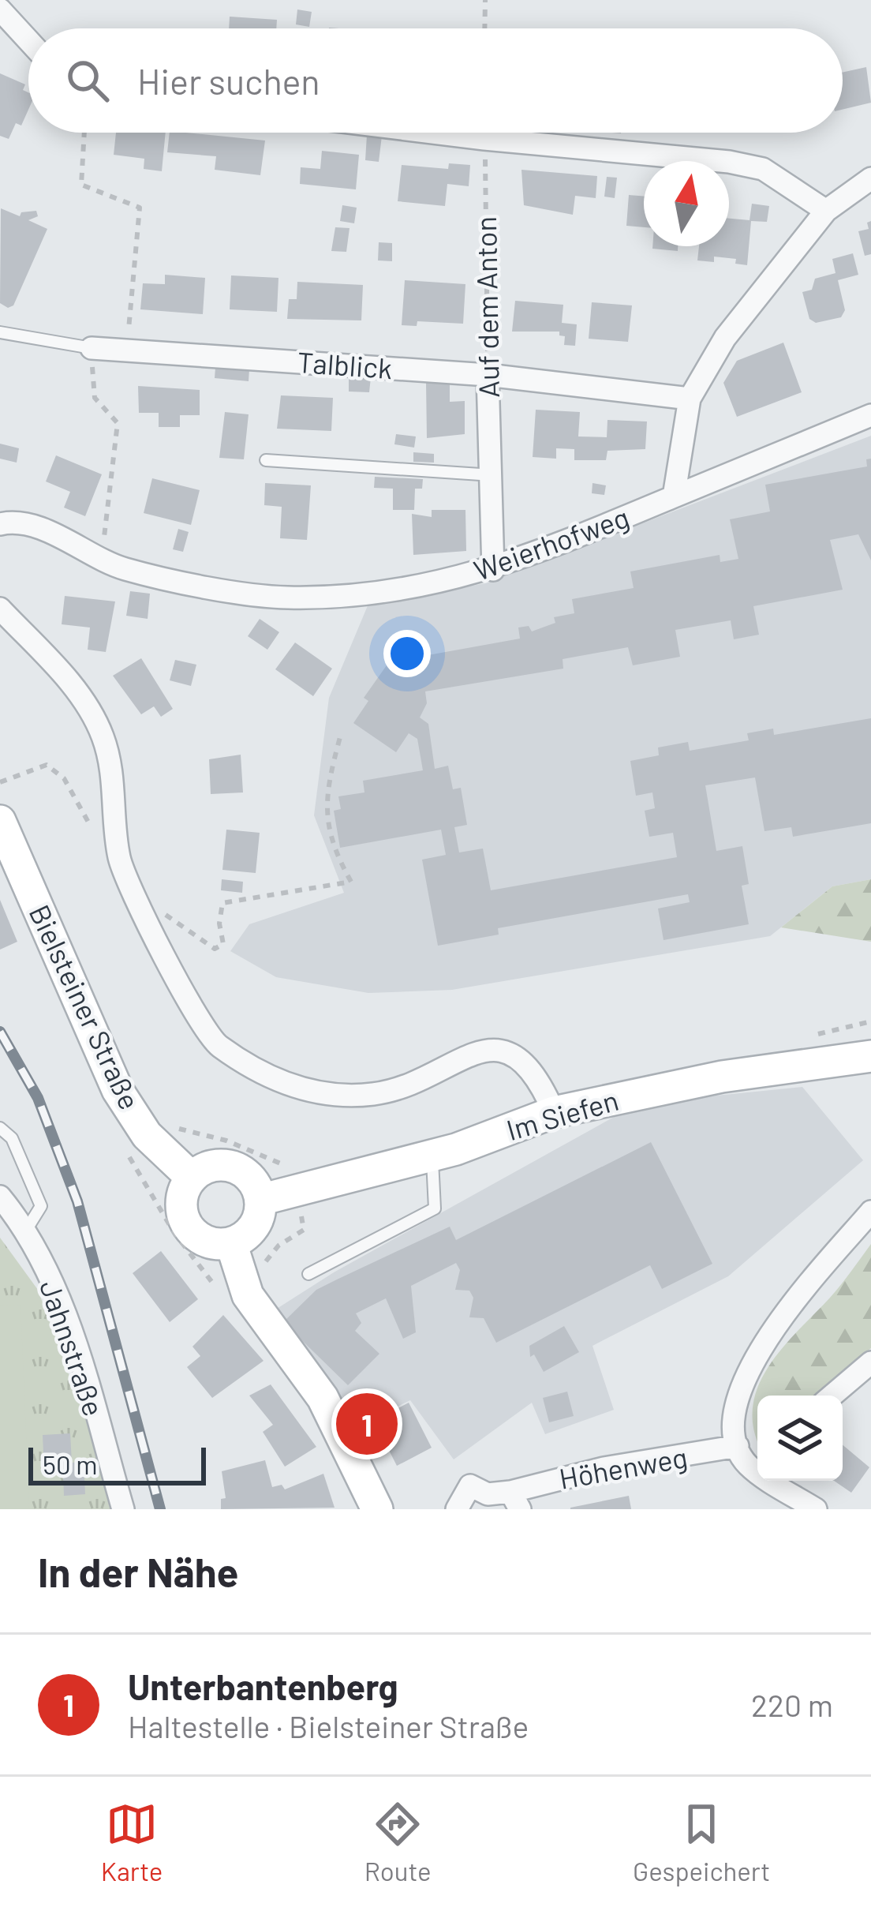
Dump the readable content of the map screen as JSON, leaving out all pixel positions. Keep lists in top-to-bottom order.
{
  "streets": {
    "main road": ["Bielsteiner Straße", "Im Siefen"],
    "street": [
      "Auf dem Anton",
      "Talblick",
      "Weierhofweg",
      "Jahnstraße",
      "Höhenweg"
    ]
  },
  "crossings": [
    ["Auf dem Anton", "Talblick"],
    ["Auf dem Anton", "Weierhofweg"],
    ["Bielsteiner Straße", "Im Siefen"]
  ],
  "scale_bar": "50 m",
  "north": "top",
  "page": {
    "search": "Hier suchen",
    "pins": "1",
    "scale": "50 m",
    "heading": "In der Nähe",
    "list": [
      {
        "mark": "1",
        "name": "Unterbantenberg",
        "note": "Haltestelle · Bielsteiner Straße",
        "value": "220 m"
      }
    ],
    "nav": ["Karte", "Route", "Gespeichert"]
  }
}
